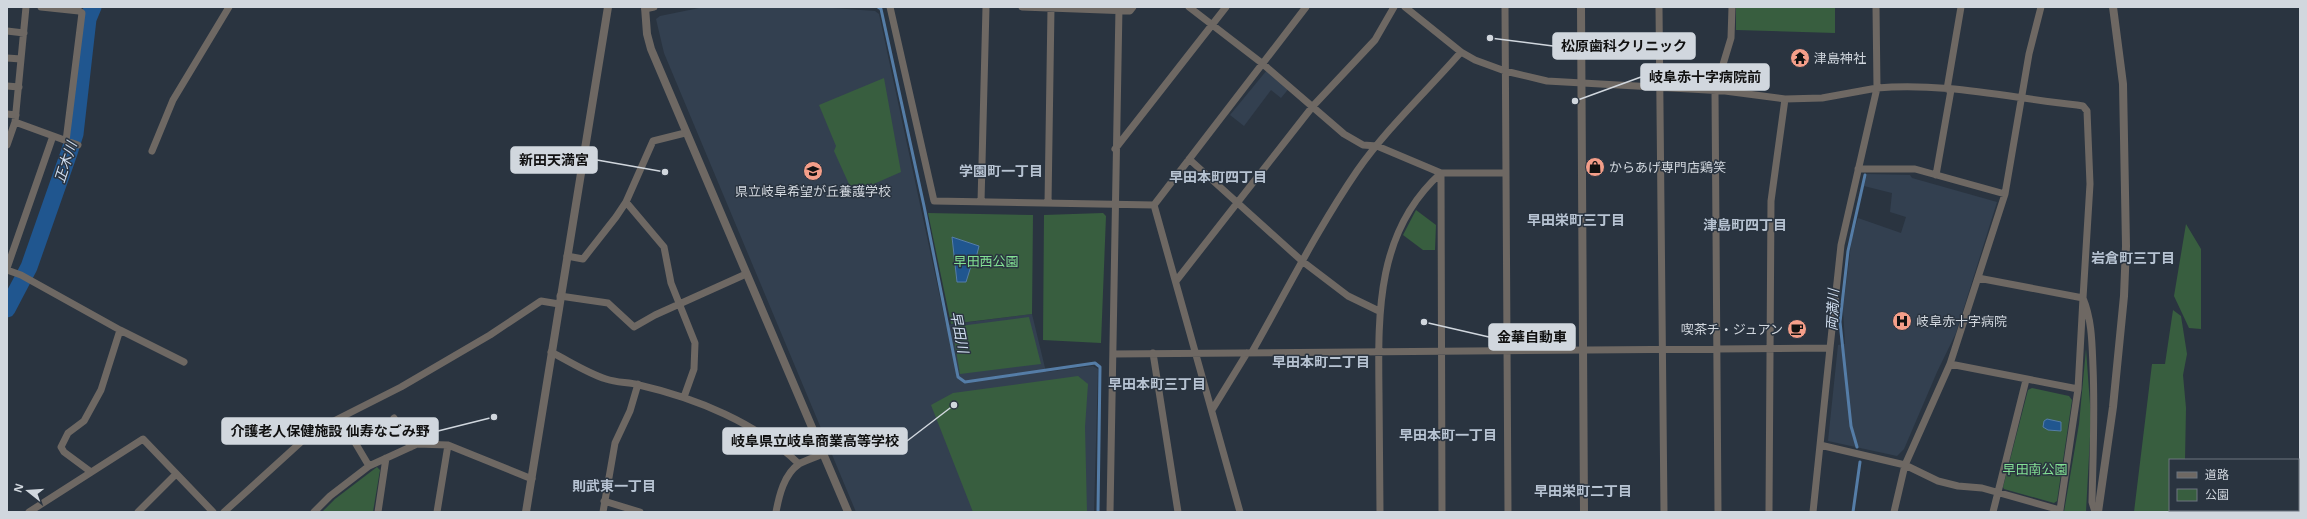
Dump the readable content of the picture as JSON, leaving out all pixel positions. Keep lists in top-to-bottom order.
{
  "districts": [
    "学園町一丁目",
    "早田本町四丁目",
    "早田栄町三丁目",
    "津島町四丁目",
    "岩倉町三丁目",
    "早田本町二丁目",
    "早田本町三丁目",
    "早田本町一丁目",
    "則武東一丁目",
    "早田栄町二丁目"
  ],
  "water": ["正木川", "両満川", "早田川"],
  "parks": ["早田西公園", "早田南公園"],
  "places": {
    "other": [
      "松原歯科クリニック",
      "岐阜赤十字病院前",
      "新田天満宮",
      "金華自動車",
      "岐阜県立岐阜商業高等学校",
      "介護老人保健施設 仙寿なごみ野"
    ],
    "temple": ["津島神社"],
    "shop": ["からあげ専門店鶏笑"],
    "school or university": ["県立岐阜希望が丘養護学校"],
    "hospital": ["岐阜赤十字病院"],
    "cafe": ["喫茶チ・ジュアン"]
  },
  "legend": ["道路", "公園"],
  "north": "left"
}
